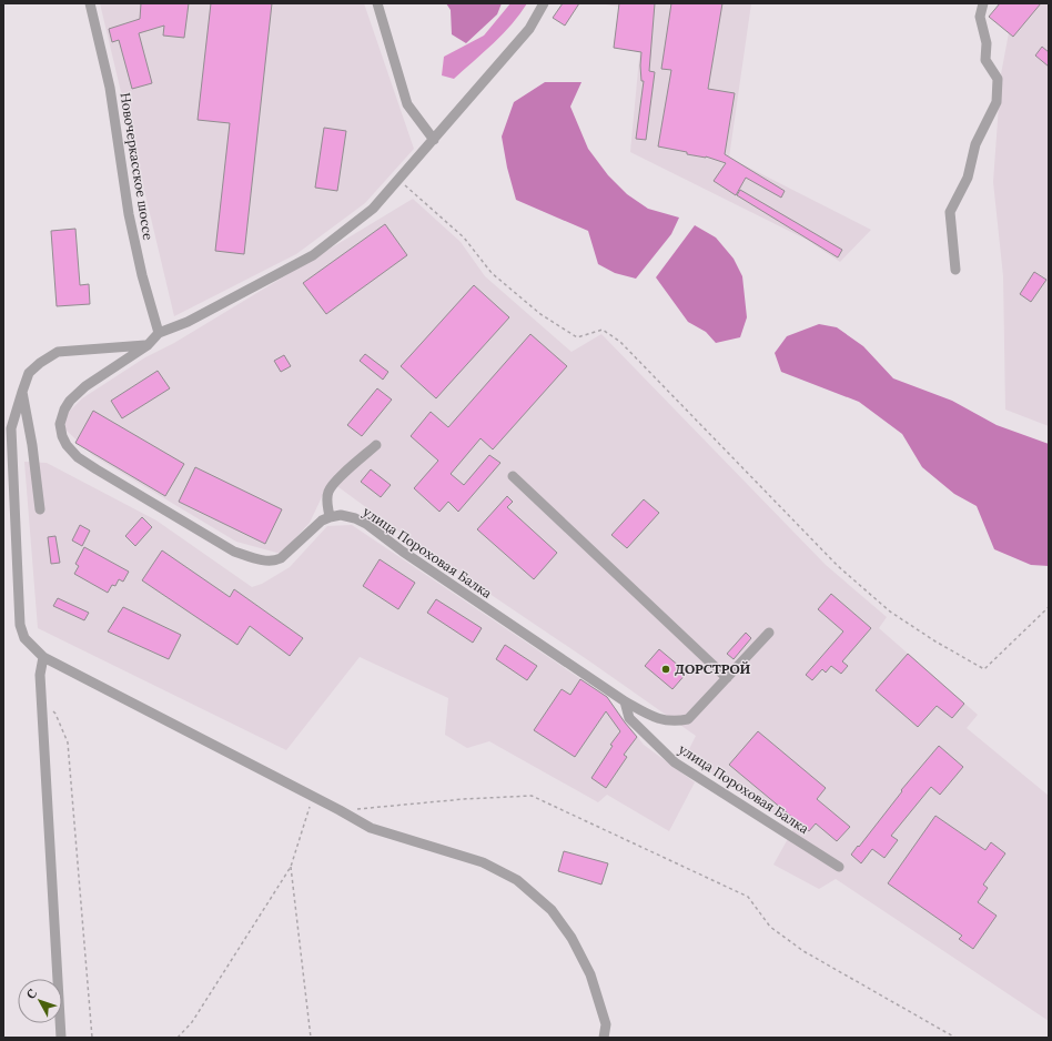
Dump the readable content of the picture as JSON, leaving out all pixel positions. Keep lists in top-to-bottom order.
{
  "streets": {
    "street": ["Новочеркасское шоссе", "улица Пороховая Балка"]
  },
  "places": ["ДОРСТРОЙ"],
  "north": "top left"
}
